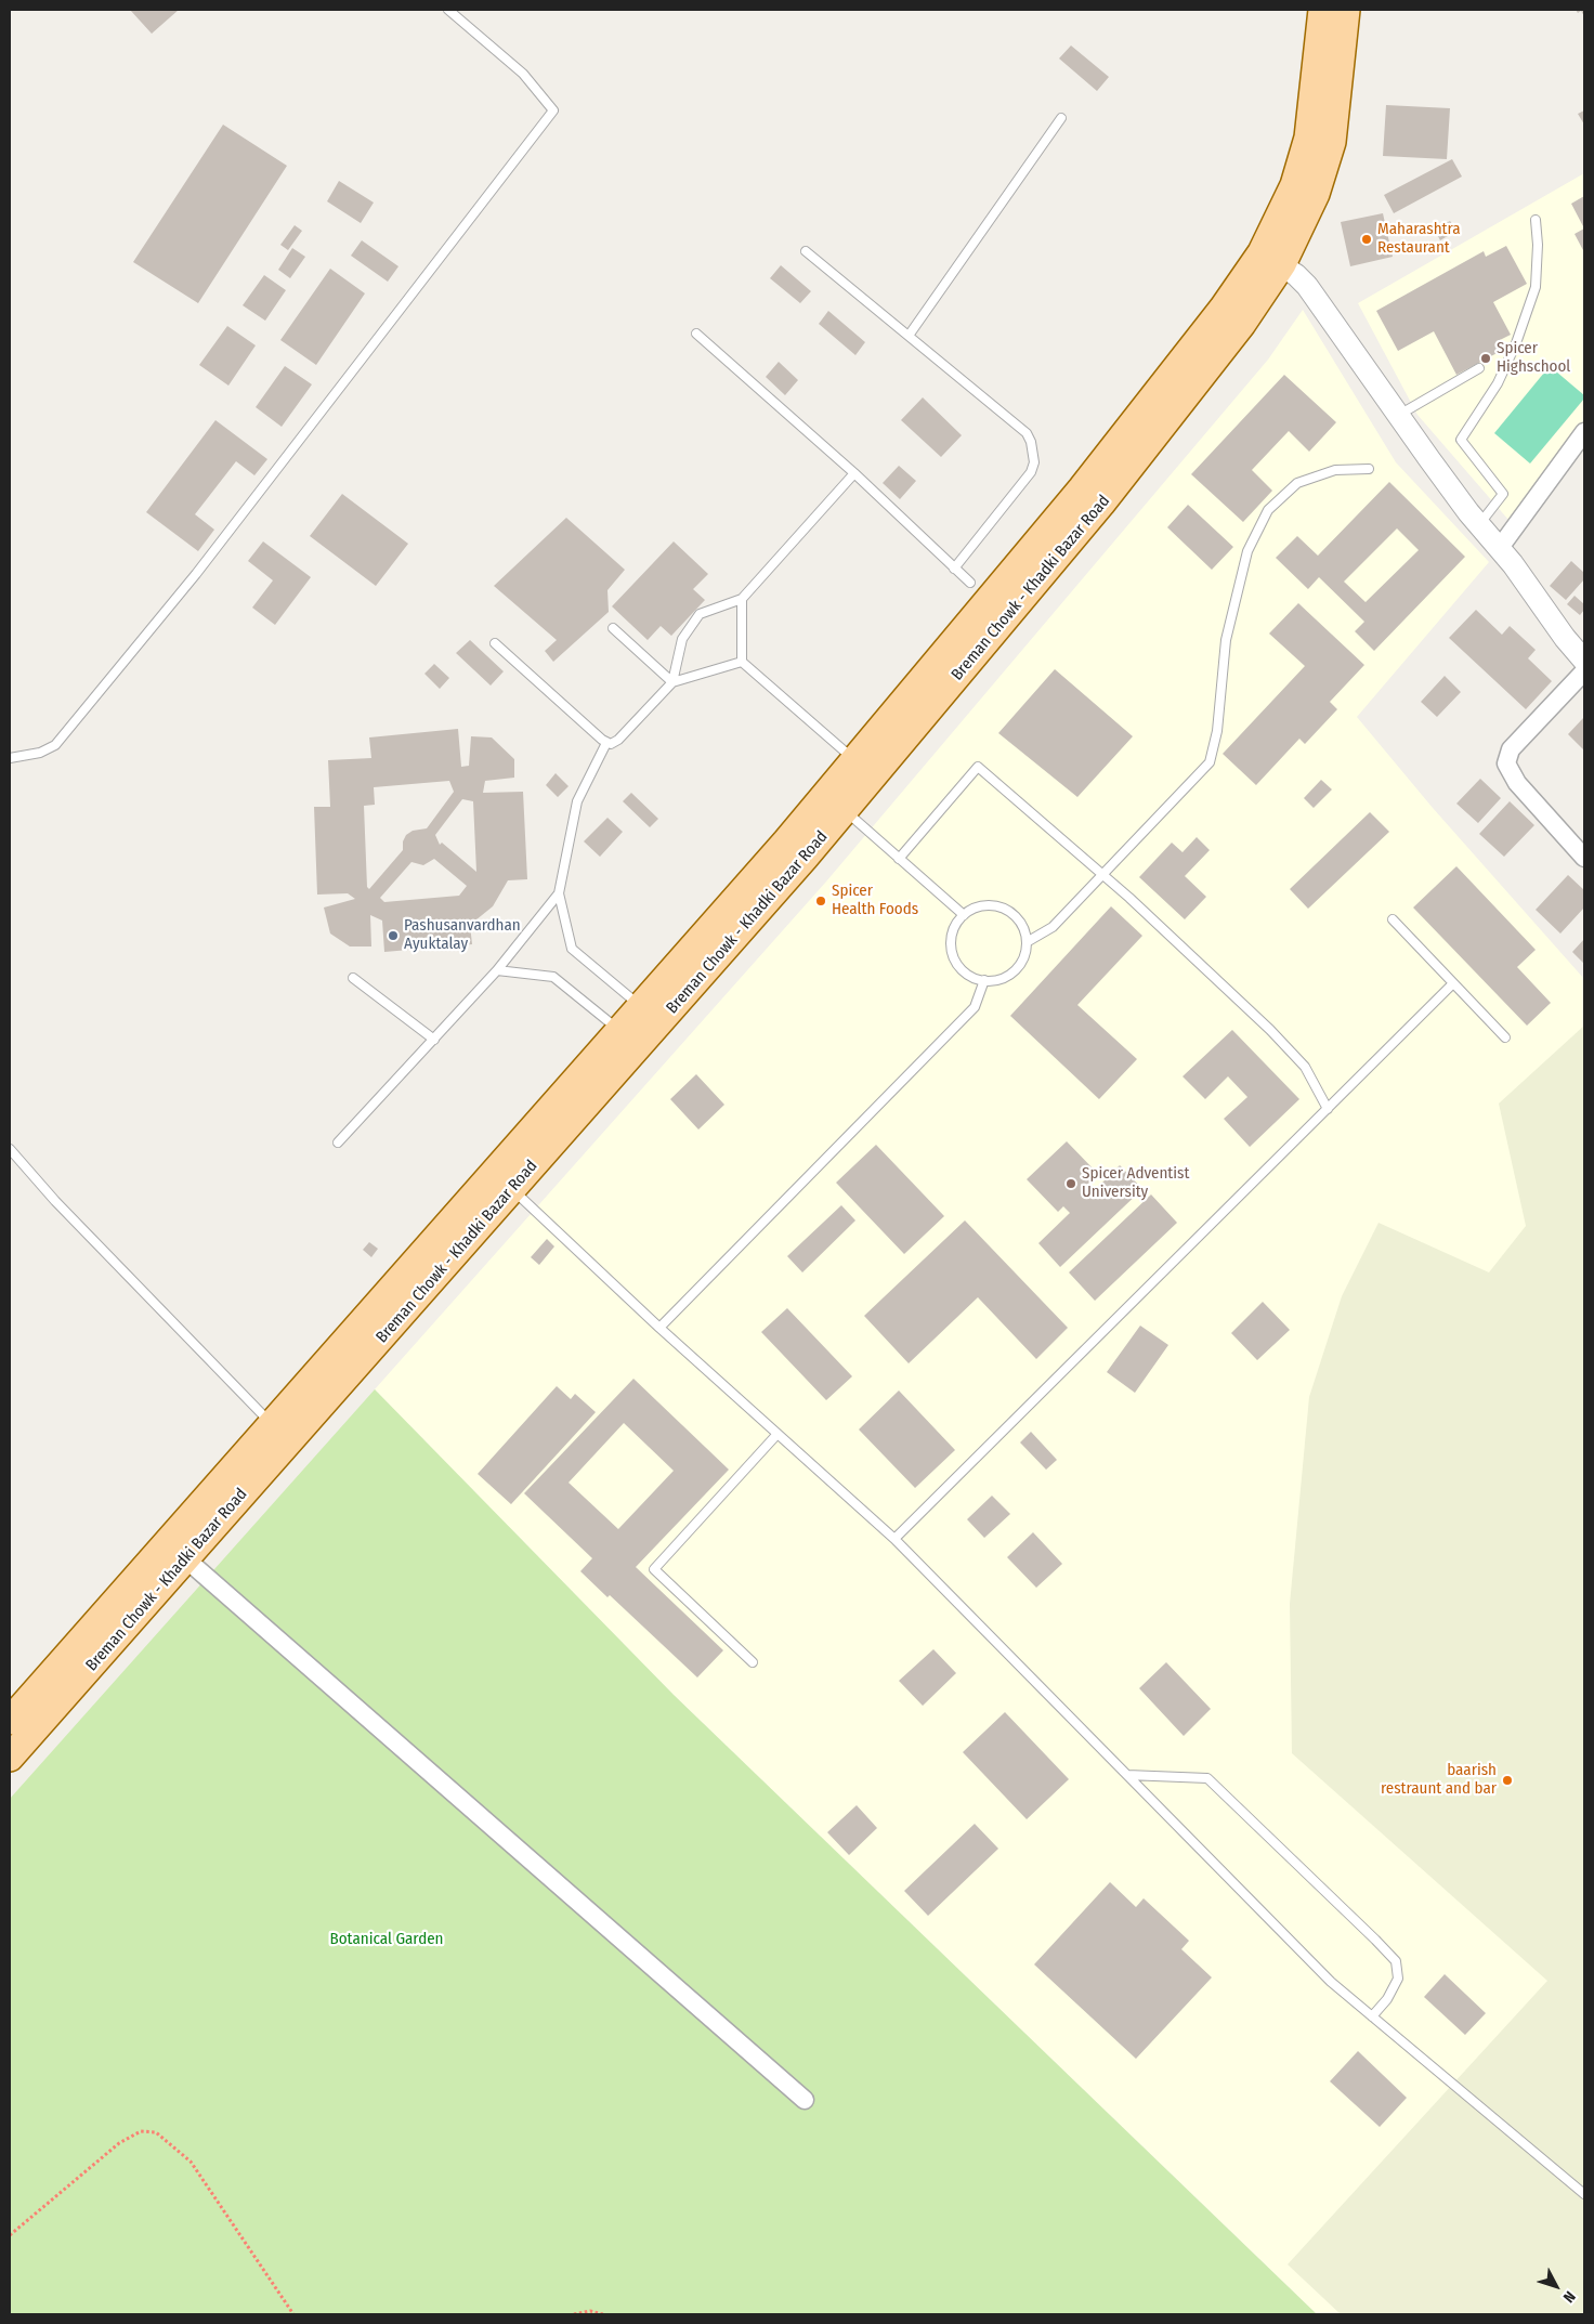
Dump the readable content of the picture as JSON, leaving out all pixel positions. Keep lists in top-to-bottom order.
{
  "streets": {
    "main road": ["Breman Chowk - Khadki Bazar Road"]
  },
  "parks": ["Botanical Garden"],
  "places": [
    "Maharashtra Restaurant",
    "Spicer Highschool",
    "Spicer Health Foods",
    "Pashusanvardhan Ayuktalay",
    "Spicer Adventist University",
    "baarish restraunt and bar"
  ],
  "north": "bottom right"
}
